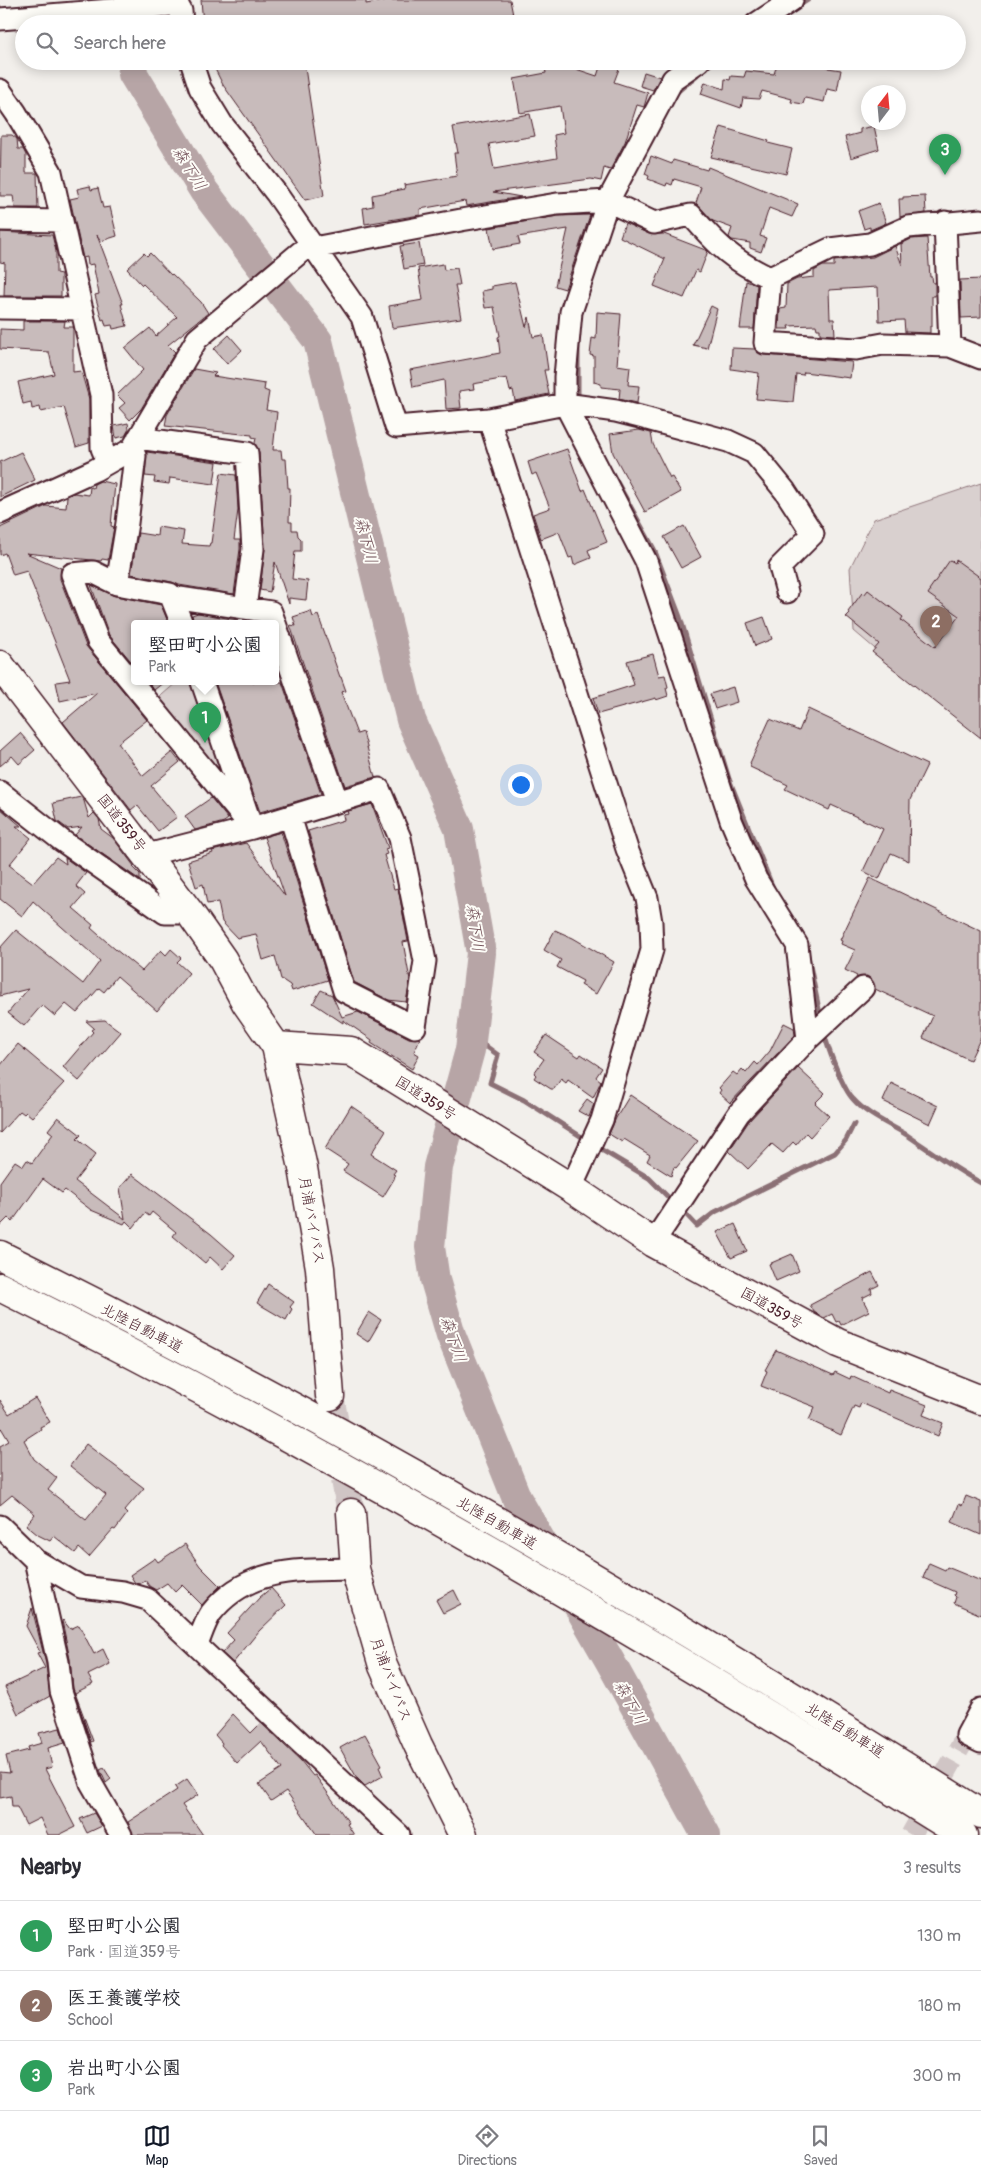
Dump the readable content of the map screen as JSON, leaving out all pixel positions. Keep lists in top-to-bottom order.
{
  "streets": {
    "highway": ["国道359号", "月浦バイパス", "北陸自動車道"]
  },
  "crossings": [
    ["国道359号", "月浦バイパス"]
  ],
  "water": ["森下川"],
  "north": "top",
  "page": {
    "search": "Search here",
    "pins": ["3", "2", "1"],
    "popup": ["堅田町小公園", "Park"],
    "heading": ["Nearby", "3 results"],
    "list": [
      {
        "mark": "1",
        "name": "堅田町小公園",
        "note": "Park · 国道359号",
        "value": "130 m"
      },
      {
        "mark": "2",
        "name": "医王養護学校",
        "note": "School",
        "value": "180 m"
      },
      {
        "mark": "3",
        "name": "岩出町小公園",
        "note": "Park",
        "value": "300 m"
      }
    ],
    "nav": ["Map", "Directions", "Saved"]
  }
}
